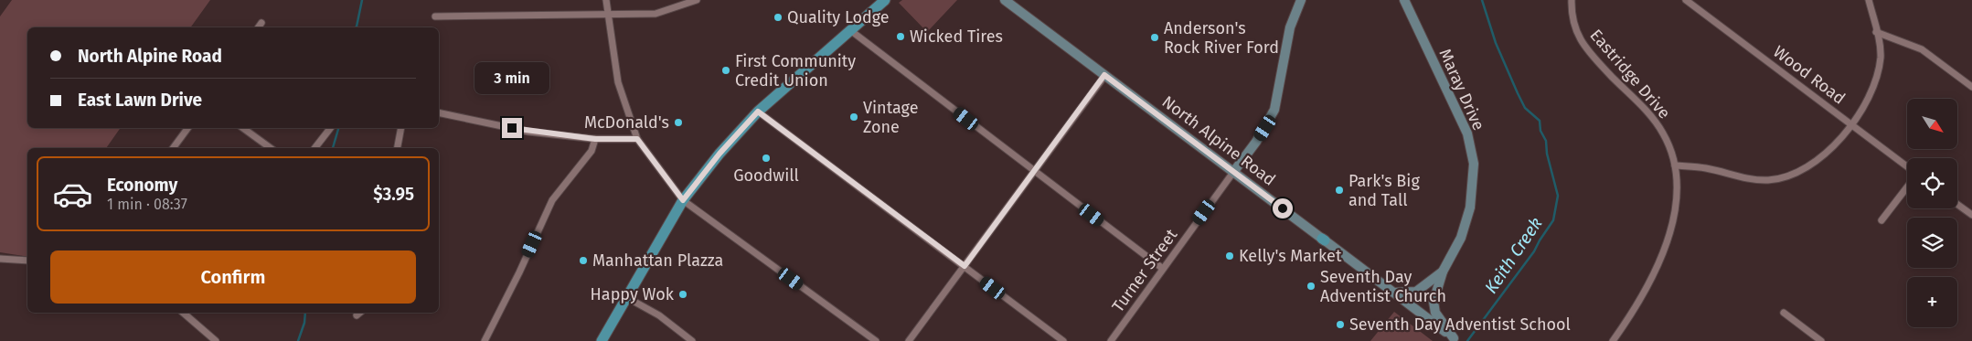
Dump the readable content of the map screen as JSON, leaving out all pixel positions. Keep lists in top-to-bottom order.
{
  "streets": {
    "street": [
      "Eastridge Drive",
      "Wood Road",
      "Maray Drive",
      "North Alpine Road",
      "Turner Street"
    ]
  },
  "crossings": [
    ["North Alpine Road", "Turner Street"]
  ],
  "water": ["Keith Creek"],
  "places": [
    "Quality Lodge",
    "Wicked Tires",
    "Anderson's Rock River Ford",
    "First Community Credit Union",
    "Vintage Zone",
    "McDonald's",
    "Goodwill",
    "Park's Big and Tall",
    "Kelly's Market",
    "Manhattan Plazza",
    "Seventh Day Adventist Church",
    "Happy Wok",
    "Seventh Day Adventist School"
  ],
  "north": "bottom right",
  "page": {
    "banner": ["North Alpine Road", "East Lawn Drive"],
    "bubble": "3 min",
    "map_buttons": "+",
    "list": [
      {
        "name": "Economy",
        "note": "1 min · 08:37",
        "value": "$3.95"
      }
    ],
    "buttons": "Confirm"
  }
}
